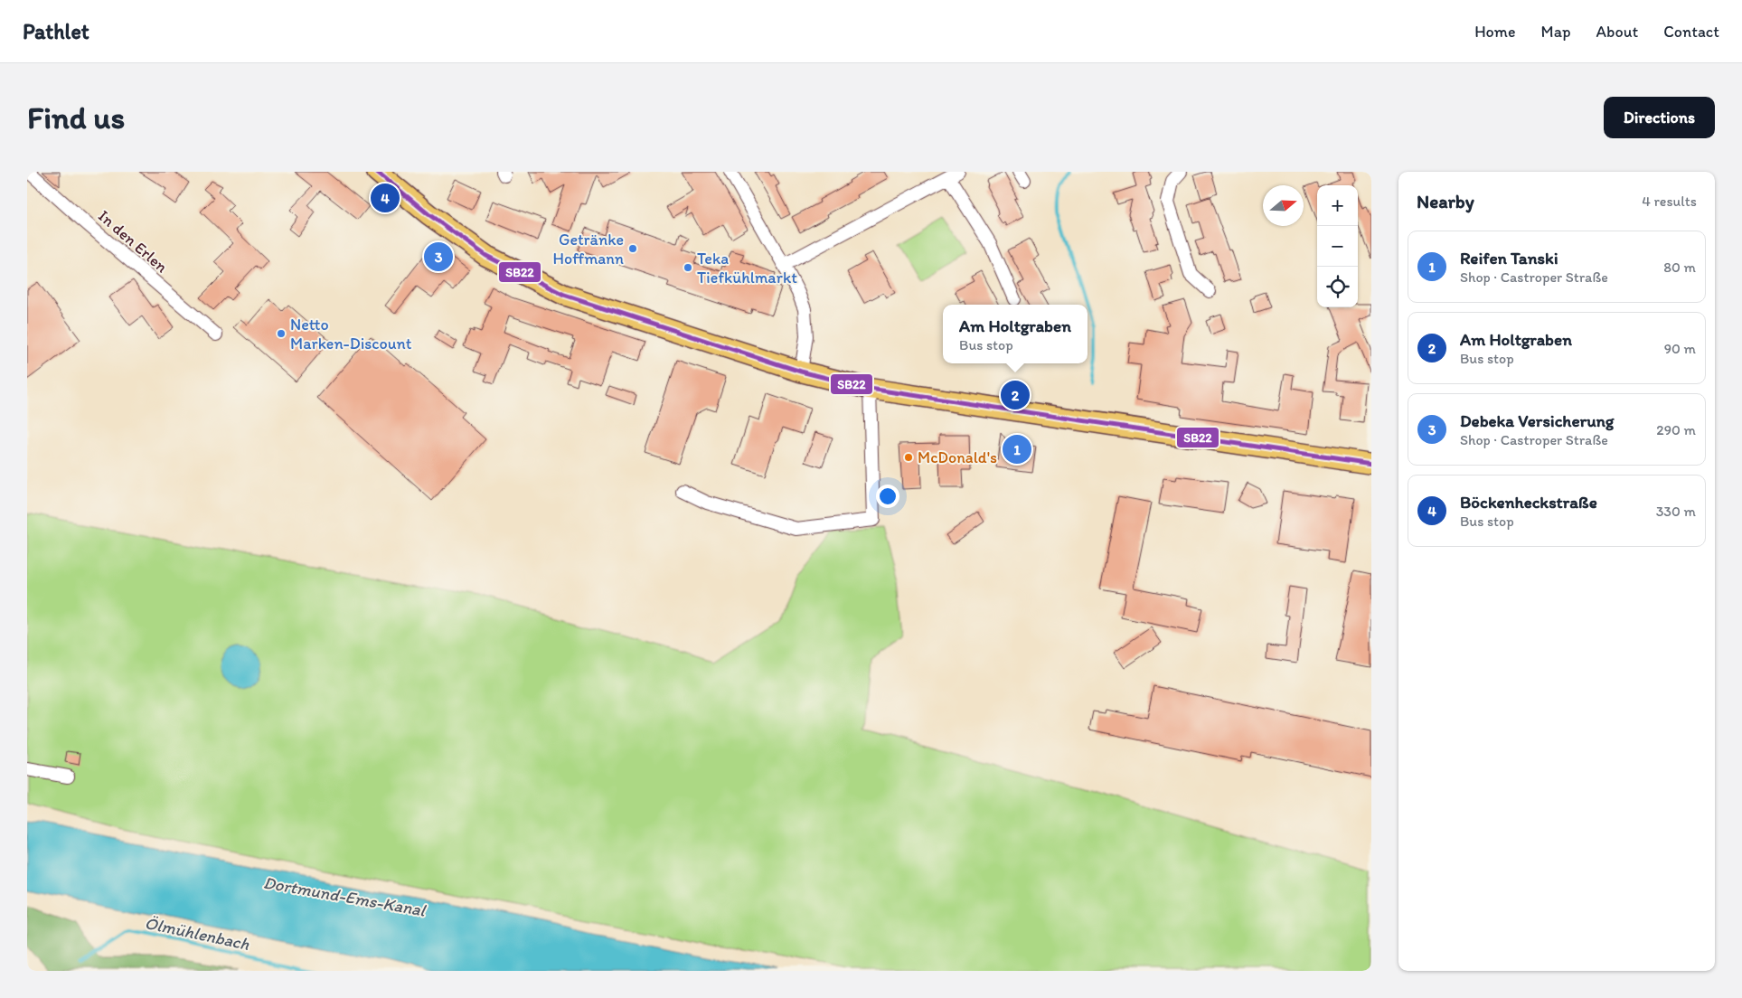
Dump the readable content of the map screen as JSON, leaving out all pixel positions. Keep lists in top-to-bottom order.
{
  "streets": {
    "street": ["In den Erlen"]
  },
  "water": ["Dortmund-Ems-Kanal", "Ölmühlenbach"],
  "places": [
    "Getränke Hoffmann",
    "Teka Tiefkühlmarkt",
    "Netto Marken-Discount",
    "McDonald's"
  ],
  "lines": ["transit line SB22"],
  "north": "right",
  "page": {
    "header": "Pathlet",
    "nav": [
      "Home",
      "Map",
      "About",
      "Contact"
    ],
    "buttons": "Directions",
    "title": "Find us",
    "heading": ["Nearby", "4 results"],
    "pins": [
      "4",
      "3",
      "2",
      "1"
    ],
    "map_buttons": ["+", "−"],
    "list": [
      {
        "mark": "1",
        "name": "Reifen Tanski",
        "note": "Shop · Castroper Straße",
        "value": "80 m"
      },
      {
        "mark": "2",
        "name": "Am Holtgraben",
        "note": "Bus stop",
        "value": "90 m"
      },
      {
        "mark": "3",
        "name": "Debeka Versicherung",
        "note": "Shop · Castroper Straße",
        "value": "290 m"
      },
      {
        "mark": "4",
        "name": "Böckenheckstraße",
        "note": "Bus stop",
        "value": "330 m"
      }
    ],
    "popup": ["Am Holtgraben", "Bus stop"]
  }
}
